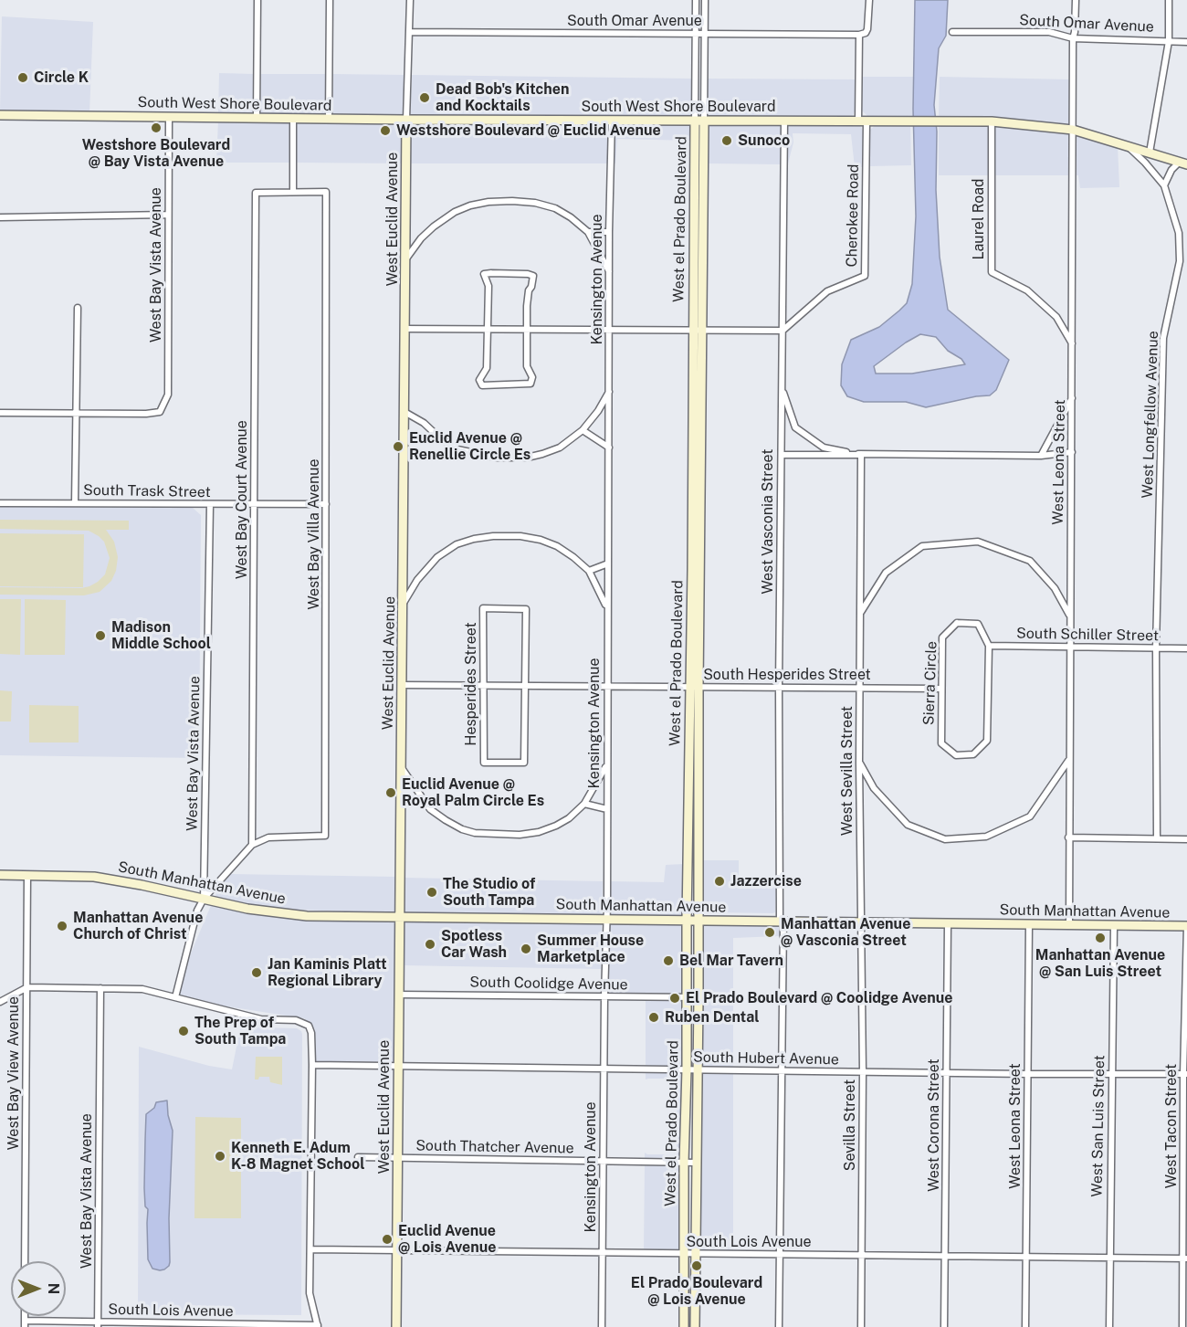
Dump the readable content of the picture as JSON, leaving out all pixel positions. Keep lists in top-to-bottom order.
{
  "streets": {
    "street": [
      "South Omar Avenue",
      "South West Shore Boulevard",
      "Cherokee Road",
      "West Euclid Avenue",
      "West el Prado Boulevard",
      "Laurel Road",
      "West Bay Vista Avenue",
      "Kensington Avenue",
      "West Longfellow Avenue",
      "West Leona Street",
      "South Trask Street",
      "West Bay Court Avenue",
      "West Vasconia Street",
      "West Bay Villa Avenue",
      "South Schiller Street",
      "South Hesperides Street",
      "Sierra Circle",
      "Hesperides Street",
      "West Sevilla Street",
      "South Manhattan Avenue",
      "South Coolidge Avenue",
      "South Hubert Avenue",
      "West Bay View Avenue",
      "Sevilla Street",
      "West Corona Street",
      "West San Luis Street",
      "West Tacon Street",
      "South Thatcher Avenue",
      "South Lois Avenue"
    ]
  },
  "crossings": [
    ["South Omar Avenue", "West Euclid Avenue"],
    ["South Omar Avenue", "West el Prado Boulevard"],
    ["South Omar Avenue", "West Leona Street"],
    ["South West Shore Boulevard", "Cherokee Road"],
    ["South West Shore Boulevard", "West Euclid Avenue"],
    ["South West Shore Boulevard", "West el Prado Boulevard"],
    ["South West Shore Boulevard", "Laurel Road"],
    ["South West Shore Boulevard", "West Bay Vista Avenue"],
    ["South West Shore Boulevard", "Kensington Avenue"],
    ["South West Shore Boulevard", "West Longfellow Avenue"],
    ["South West Shore Boulevard", "West Leona Street"],
    ["South West Shore Boulevard", "West Vasconia Street"],
    ["Cherokee Road", "West Vasconia Street"],
    ["West Euclid Avenue", "South Hesperides Street"],
    ["West Euclid Avenue", "South Manhattan Avenue"],
    ["West Euclid Avenue", "South Coolidge Avenue"],
    ["West Euclid Avenue", "South Hubert Avenue"],
    ["West Euclid Avenue", "South Thatcher Avenue"],
    ["West Euclid Avenue", "South Lois Avenue"],
    ["West el Prado Boulevard", "South Hesperides Street"],
    ["West el Prado Boulevard", "South Manhattan Avenue"],
    ["West el Prado Boulevard", "South Coolidge Avenue"],
    ["West el Prado Boulevard", "South Hubert Avenue"],
    ["West el Prado Boulevard", "South Thatcher Avenue"],
    ["West el Prado Boulevard", "South Lois Avenue"],
    ["Laurel Road", "West Leona Street"],
    ["West Bay Vista Avenue", "South Trask Street"],
    ["West Bay Vista Avenue", "South Manhattan Avenue"],
    ["West Bay Vista Avenue", "South Lois Avenue"],
    ["Kensington Avenue", "South Hesperides Street"],
    ["Kensington Avenue", "South Manhattan Avenue"],
    ["Kensington Avenue", "South Coolidge Avenue"],
    ["Kensington Avenue", "South Hubert Avenue"],
    ["Kensington Avenue", "South Thatcher Avenue"],
    ["Kensington Avenue", "South Lois Avenue"],
    ["West Longfellow Avenue", "South Schiller Street"],
    ["West Leona Street", "South Schiller Street"],
    ["West Leona Street", "South Manhattan Avenue"],
    ["West Leona Street", "South Hubert Avenue"],
    ["West Leona Street", "South Lois Avenue"],
    ["South Trask Street", "West Bay Court Avenue"],
    ["South Trask Street", "West Bay Villa Avenue"],
    ["West Bay Court Avenue", "West Bay Villa Avenue"],
    ["West Vasconia Street", "South Hesperides Street"],
    ["West Vasconia Street", "South Manhattan Avenue"],
    ["West Vasconia Street", "South Hubert Avenue"],
    ["West Vasconia Street", "South Lois Avenue"],
    ["South Schiller Street", "Sierra Circle"],
    ["South Hesperides Street", "Sierra Circle"],
    ["South Hesperides Street", "Hesperides Street"],
    ["South Hesperides Street", "West Sevilla Street"],
    ["West Sevilla Street", "South Manhattan Avenue"],
    ["West Sevilla Street", "Sevilla Street"],
    ["South Manhattan Avenue", "West Bay View Avenue"],
    ["South Manhattan Avenue", "Sevilla Street"],
    ["South Manhattan Avenue", "West Corona Street"],
    ["South Manhattan Avenue", "West San Luis Street"],
    ["South Manhattan Avenue", "West Tacon Street"],
    ["South Hubert Avenue", "Sevilla Street"],
    ["South Hubert Avenue", "West Corona Street"],
    ["South Hubert Avenue", "West San Luis Street"],
    ["South Hubert Avenue", "West Tacon Street"],
    ["Sevilla Street", "South Lois Avenue"],
    ["West Corona Street", "South Lois Avenue"],
    ["West San Luis Street", "South Lois Avenue"],
    ["West Tacon Street", "South Lois Avenue"]
  ],
  "places": [
    "Circle K",
    "Dead Bob's Kitchen and Kocktails",
    "Westshore Boulevard @ Bay Vista Avenue",
    "Westshore Boulevard @ Euclid Avenue",
    "Sunoco",
    "Euclid Avenue @ Renellie Circle Es",
    "Madison Middle School",
    "Euclid Avenue @ Royal Palm Circle Es",
    "Jazzercise",
    "The Studio of South Tampa",
    "Manhattan Avenue Church of Christ",
    "Manhattan Avenue @ Vasconia Street",
    "Manhattan Avenue @ San Luis Street",
    "Spotless Car Wash",
    "Summer House Marketplace",
    "Bel Mar Tavern",
    "Jan Kaminis Platt Regional Library",
    "El Prado Boulevard @ Coolidge Avenue",
    "Ruben Dental",
    "The Prep of South Tampa",
    "Kenneth E. Adum K-8 Magnet School",
    "Euclid Avenue @ Lois Avenue",
    "El Prado Boulevard @ Lois Avenue"
  ],
  "north": "right"
}
